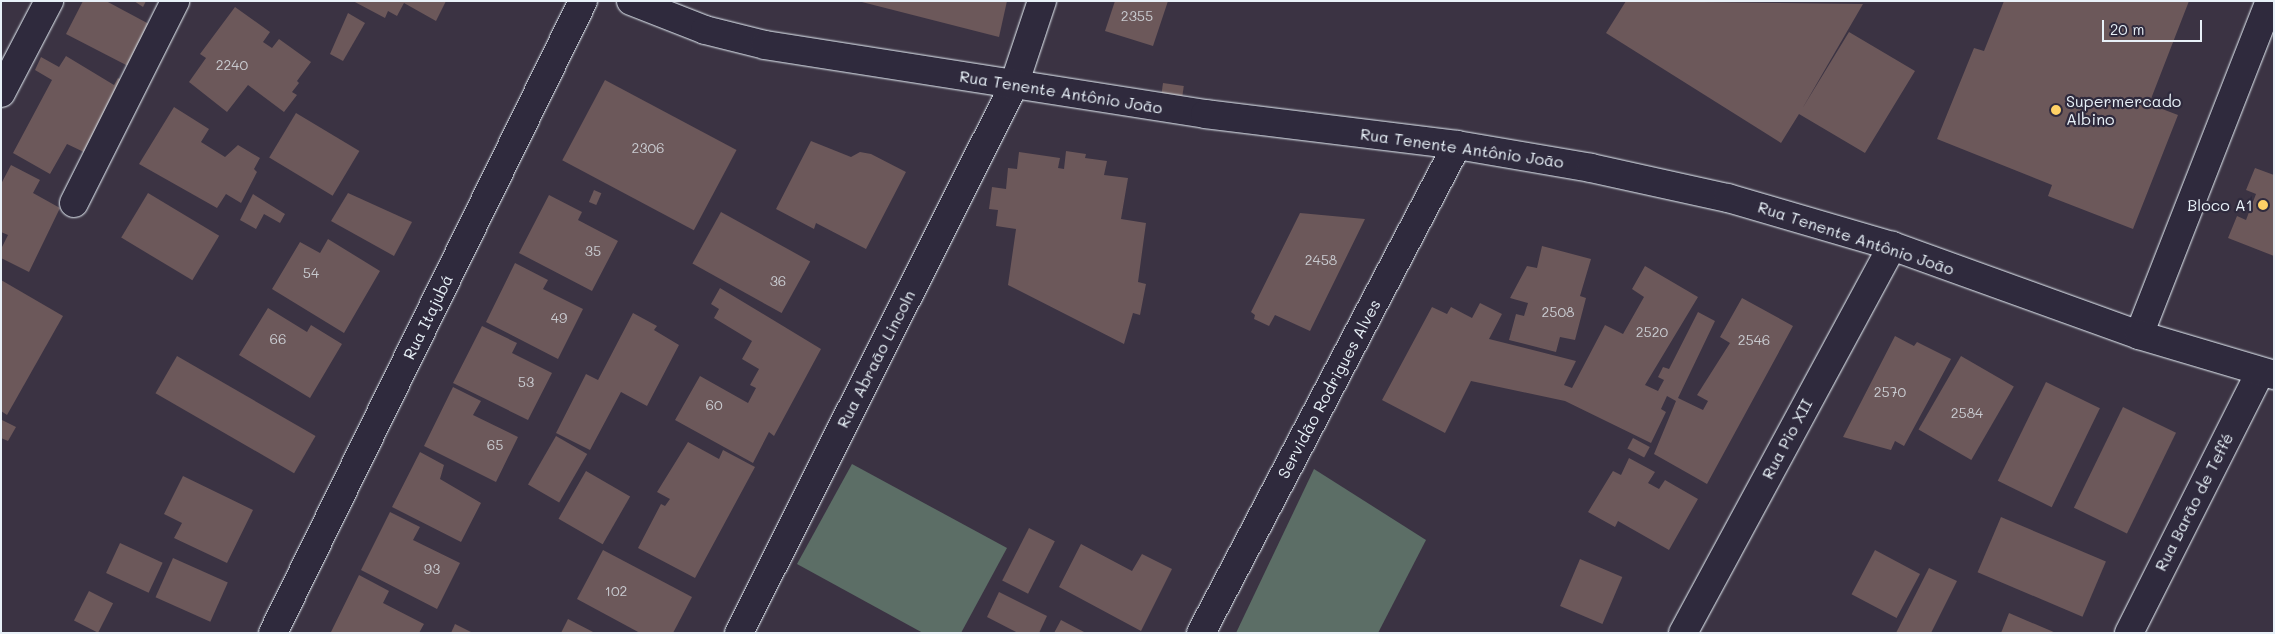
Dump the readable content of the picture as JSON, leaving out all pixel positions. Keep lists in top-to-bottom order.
{
  "streets": {
    "street": [
      "Rua Tenente Antônio João",
      "Rua Itajubá",
      "Rua Abraão Lincoln",
      "Servidão Rodrigues Alves",
      "Rua Pio XII",
      "Rua Barão de Teffé"
    ]
  },
  "crossings": [
    ["Rua Tenente Antônio João", "Rua Abraão Lincoln"],
    ["Rua Tenente Antônio João", "Servidão Rodrigues Alves"],
    ["Rua Tenente Antônio João", "Rua Pio XII"],
    ["Rua Tenente Antônio João", "Rua Barão de Teffé"]
  ],
  "places": ["Supermercado Albino", "Bloco A1"],
  "house_numbers": [
    "2355",
    "2240",
    "2306",
    "35",
    "2458",
    "54",
    "36",
    "2508",
    "49",
    "2520",
    "66",
    "2546",
    "53",
    "2570",
    "60",
    "2584",
    "65",
    "93",
    "102"
  ],
  "scale_bar": "20 m"
}
